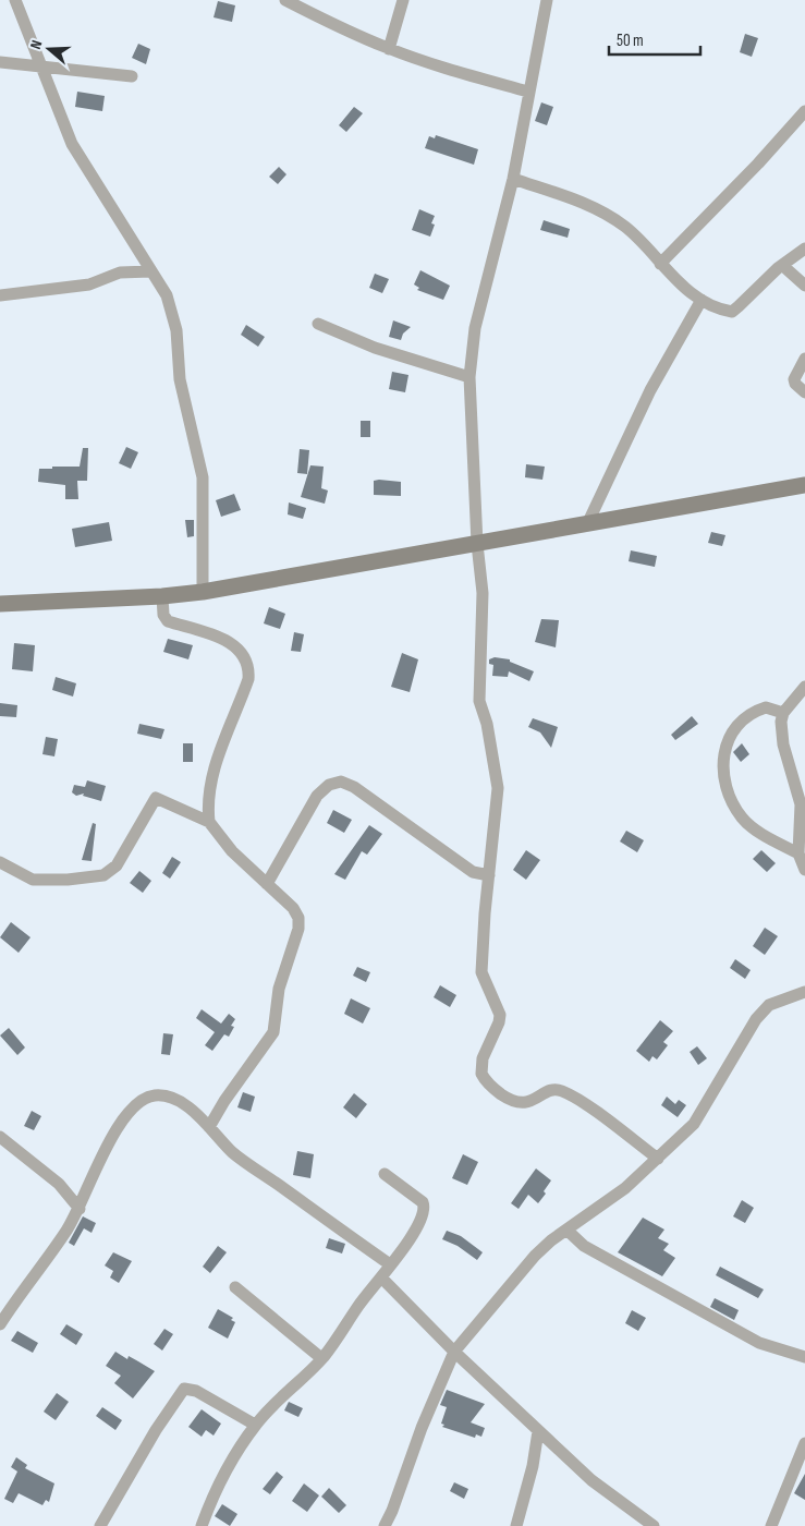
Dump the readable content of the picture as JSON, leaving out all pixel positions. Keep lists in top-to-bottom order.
{
  "scale_bar": "50 m",
  "north": "left"
}
